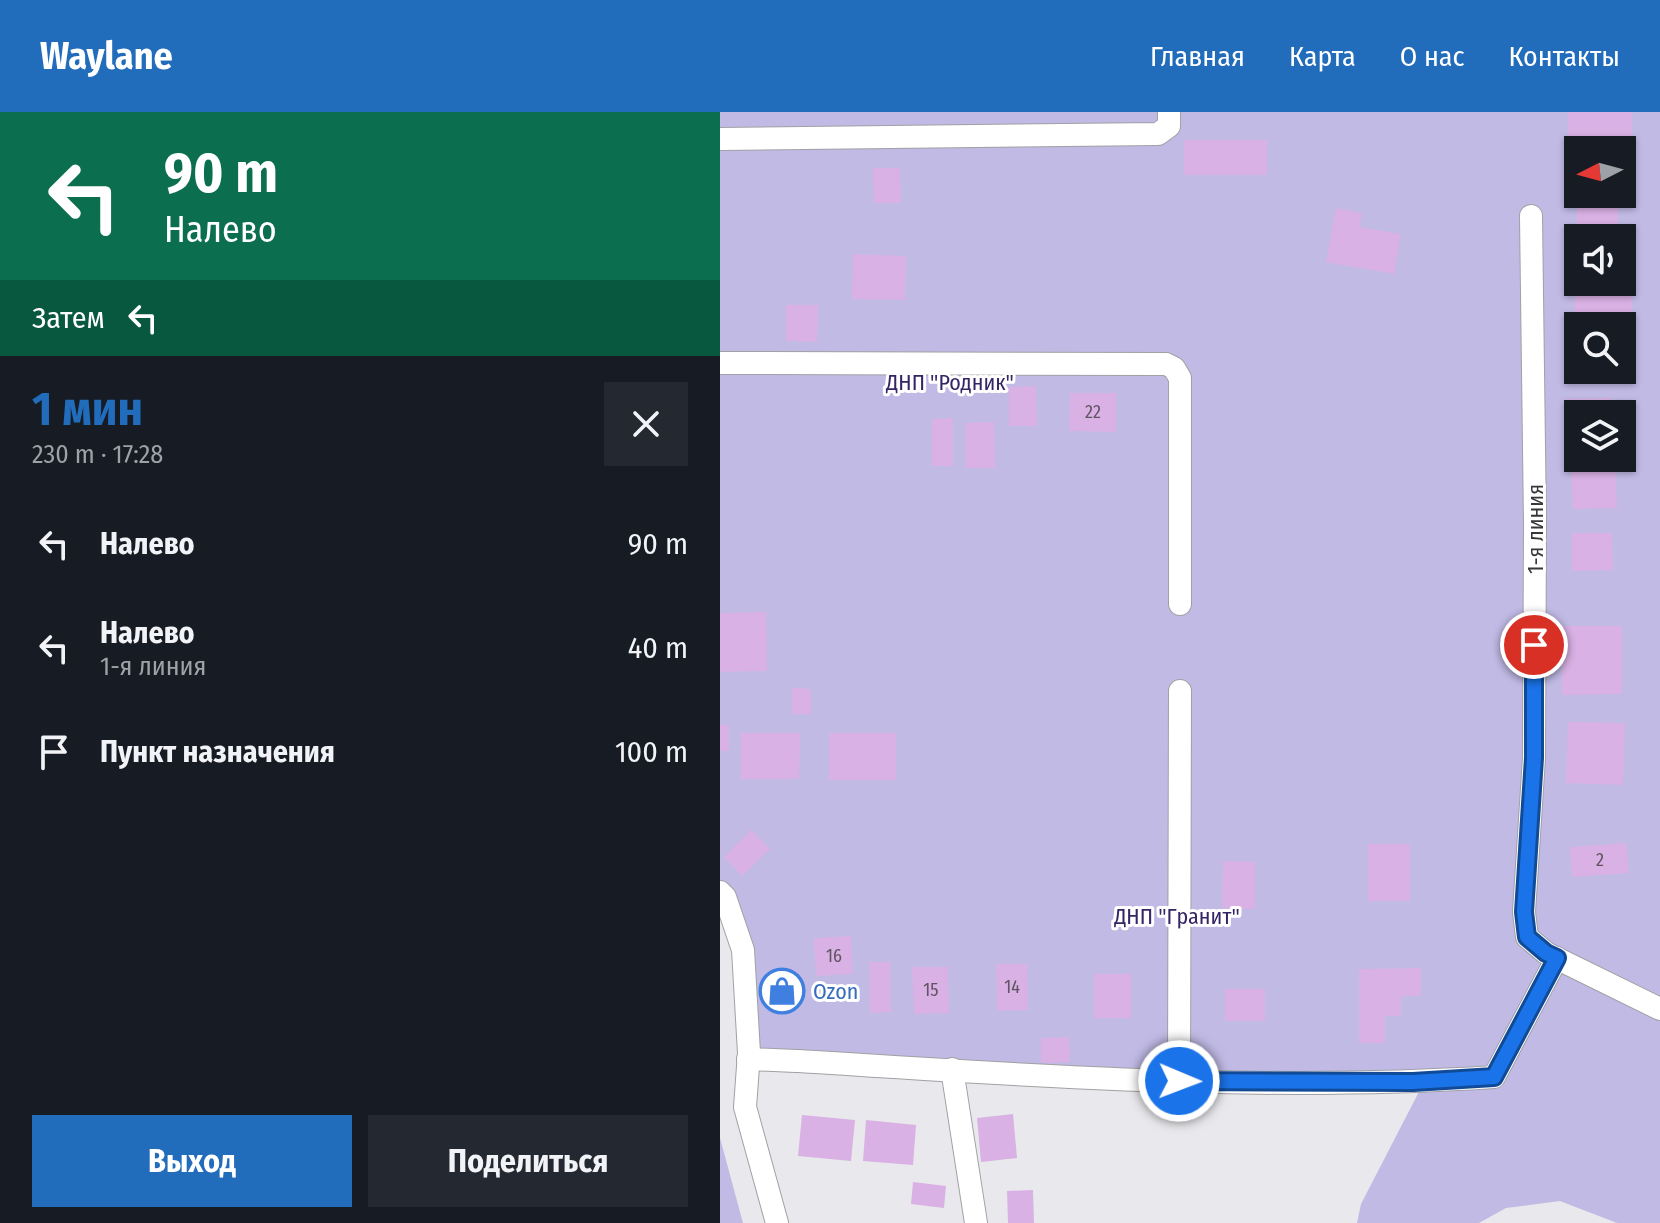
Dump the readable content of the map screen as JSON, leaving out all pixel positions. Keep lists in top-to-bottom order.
{
  "streets": {
    "street": ["1-я линия"]
  },
  "parks": ["ДНП \"Родник\"", "ДНП \"Гранит\""],
  "places": {
    "shop": ["Ozon"]
  },
  "house_numbers": [
    "22",
    "2",
    "16",
    "14",
    "15"
  ],
  "north": "left",
  "page": {
    "header": "Waylane",
    "nav": [
      "Главная",
      "Карта",
      "О нас",
      "Контакты"
    ],
    "turn": ["90 m", "Налево"],
    "then": "Затем",
    "heading": ["1 мин", "230 m · 17:28"],
    "list": [
      {
        "name": "Налево",
        "value": "90 m"
      },
      {
        "name": "Налево",
        "note": "1-я линия",
        "value": "40 m"
      },
      {
        "name": "Пункт назначения",
        "value": "100 m"
      }
    ],
    "buttons": ["Выход", "Поделиться"]
  }
}
